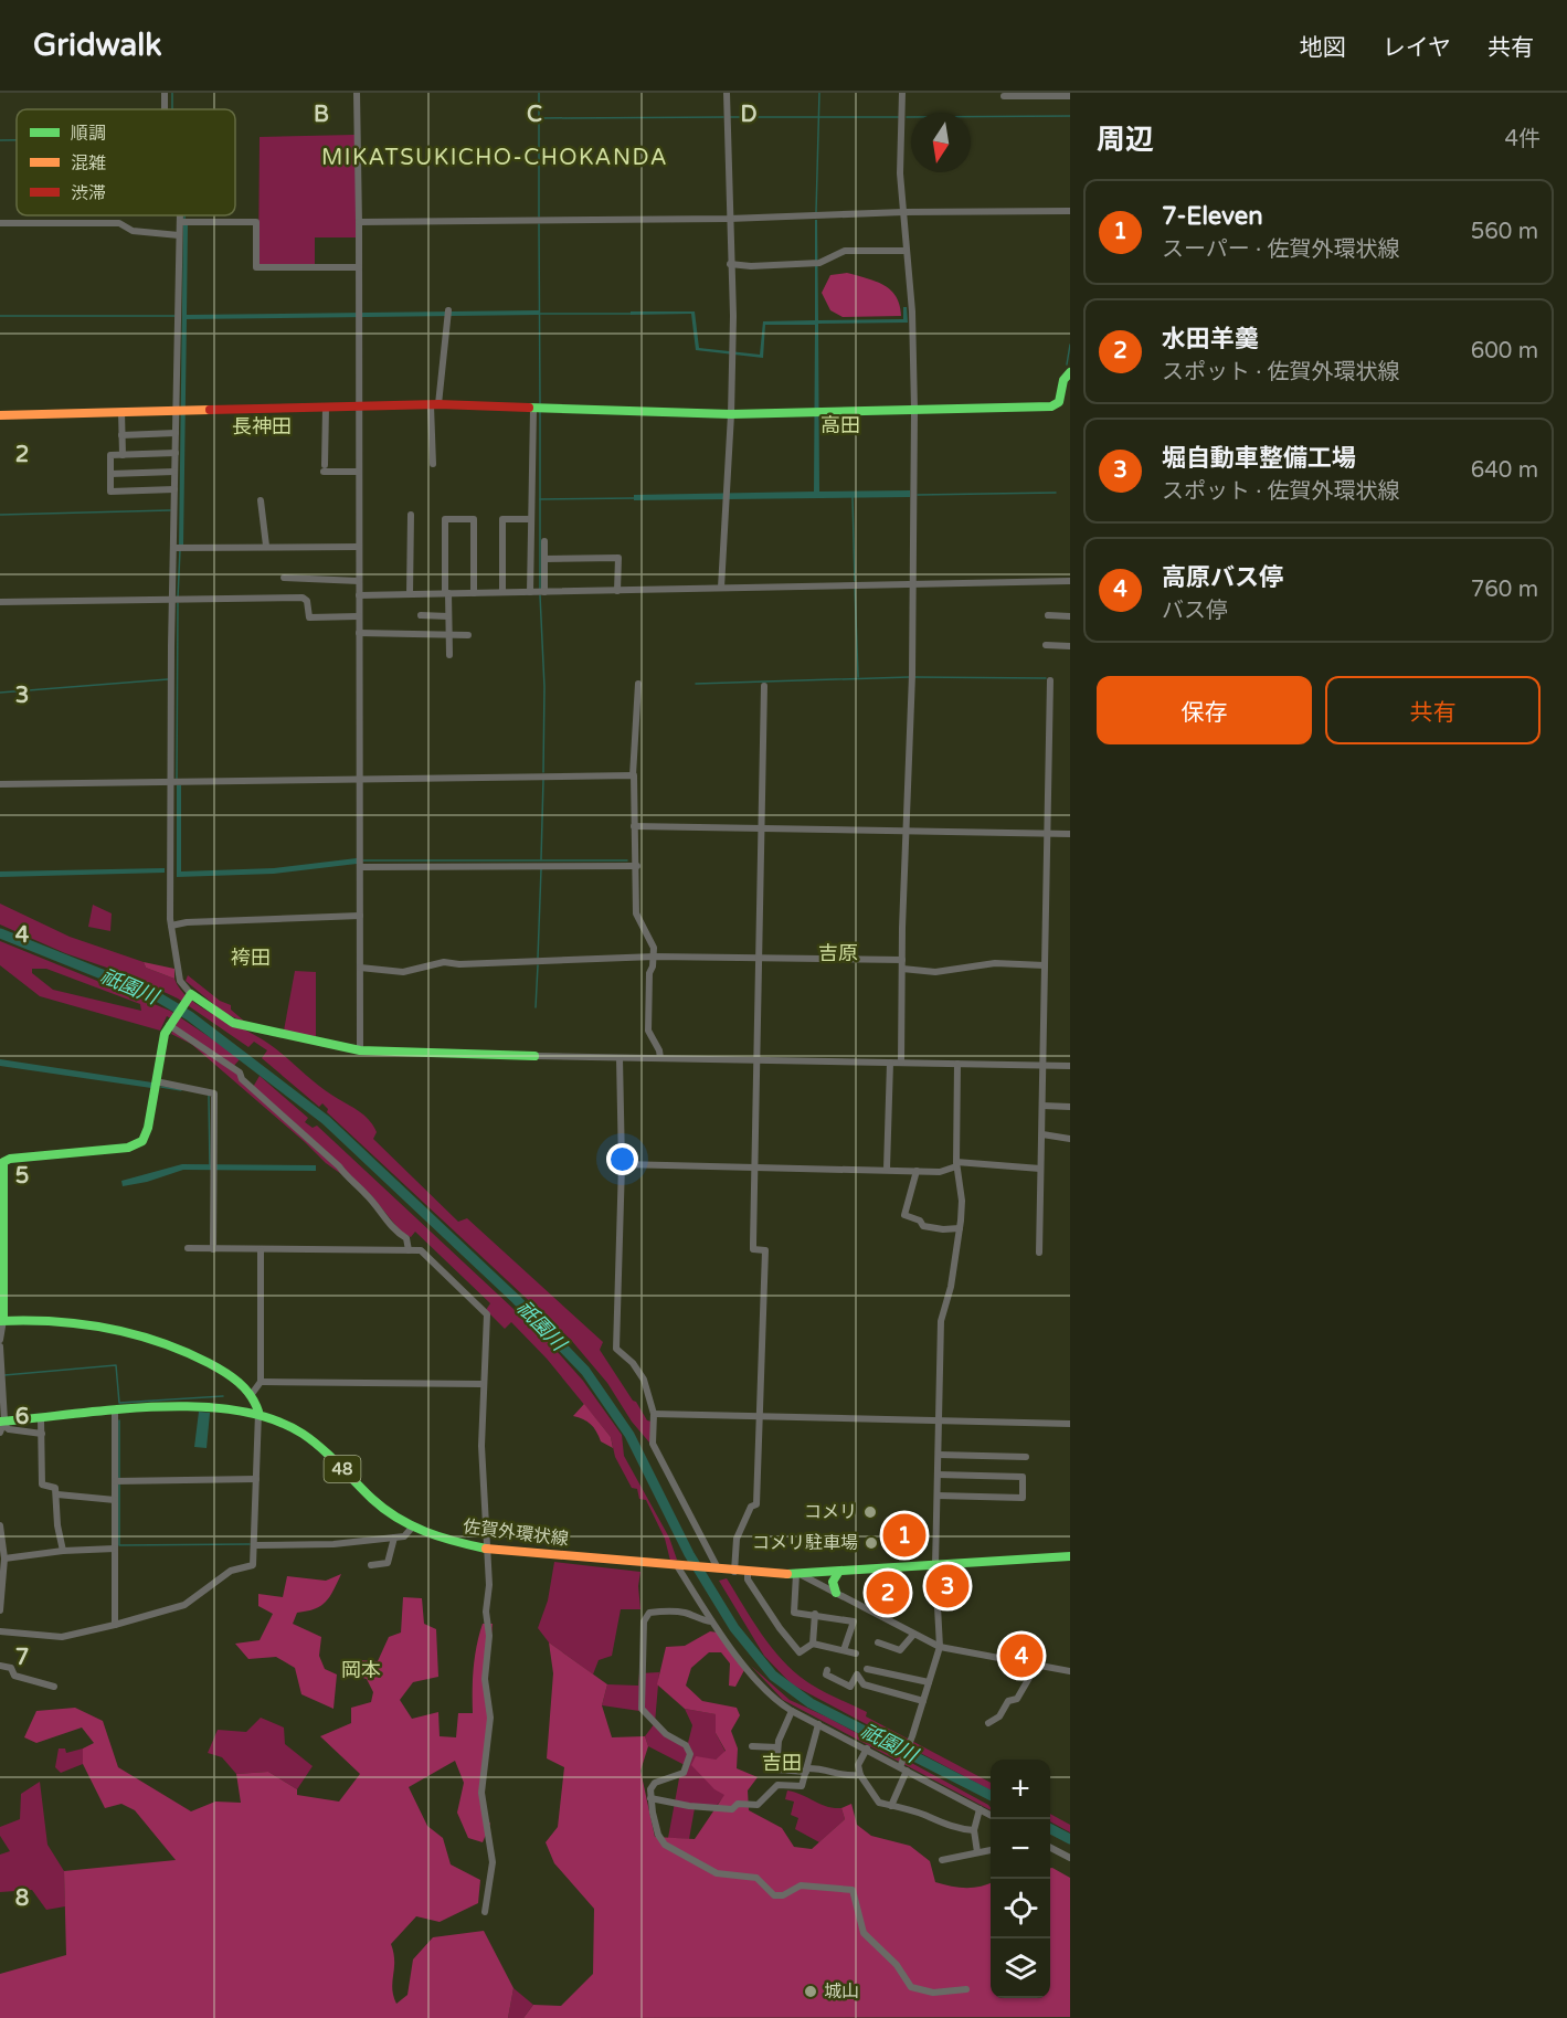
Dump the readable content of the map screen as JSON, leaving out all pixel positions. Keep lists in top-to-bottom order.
{
  "streets": {
    "street": ["48", "佐賀外環状線"]
  },
  "districts": [
    "MIKATSUKICHO-CHOKANDA",
    "高田",
    "長神田",
    "吉原",
    "袴田",
    "岡本",
    "吉田"
  ],
  "water": ["祇園川"],
  "places": ["コメリ", "コメリ駐車場", "城山"],
  "legend": ["順調", "混雑", "渋滞"],
  "north": "bottom",
  "page": {
    "header": "Gridwalk",
    "nav": ["地図", "レイヤ", "共有"],
    "heading": ["周辺", "4件"],
    "list": [
      {
        "mark": "1",
        "name": "7-Eleven",
        "note": "スーパー · 佐賀外環状線",
        "value": "560 m"
      },
      {
        "mark": "2",
        "name": "水田羊羹",
        "note": "スポット · 佐賀外環状線",
        "value": "600 m"
      },
      {
        "mark": "3",
        "name": "堀自動車整備工場",
        "note": "スポット · 佐賀外環状線",
        "value": "640 m"
      },
      {
        "mark": "4",
        "name": "高原バス停",
        "note": "バス停",
        "value": "760 m"
      }
    ],
    "buttons": ["保存", "共有"],
    "pins": [
      "1",
      "3",
      "2",
      "4"
    ],
    "map_buttons": ["+", "−"]
  },
  "grid": {
    "columns": ["B", "C", "D"],
    "rows": [
      "2",
      "3",
      "4",
      "5",
      "6",
      "7",
      "8"
    ]
  }
}
